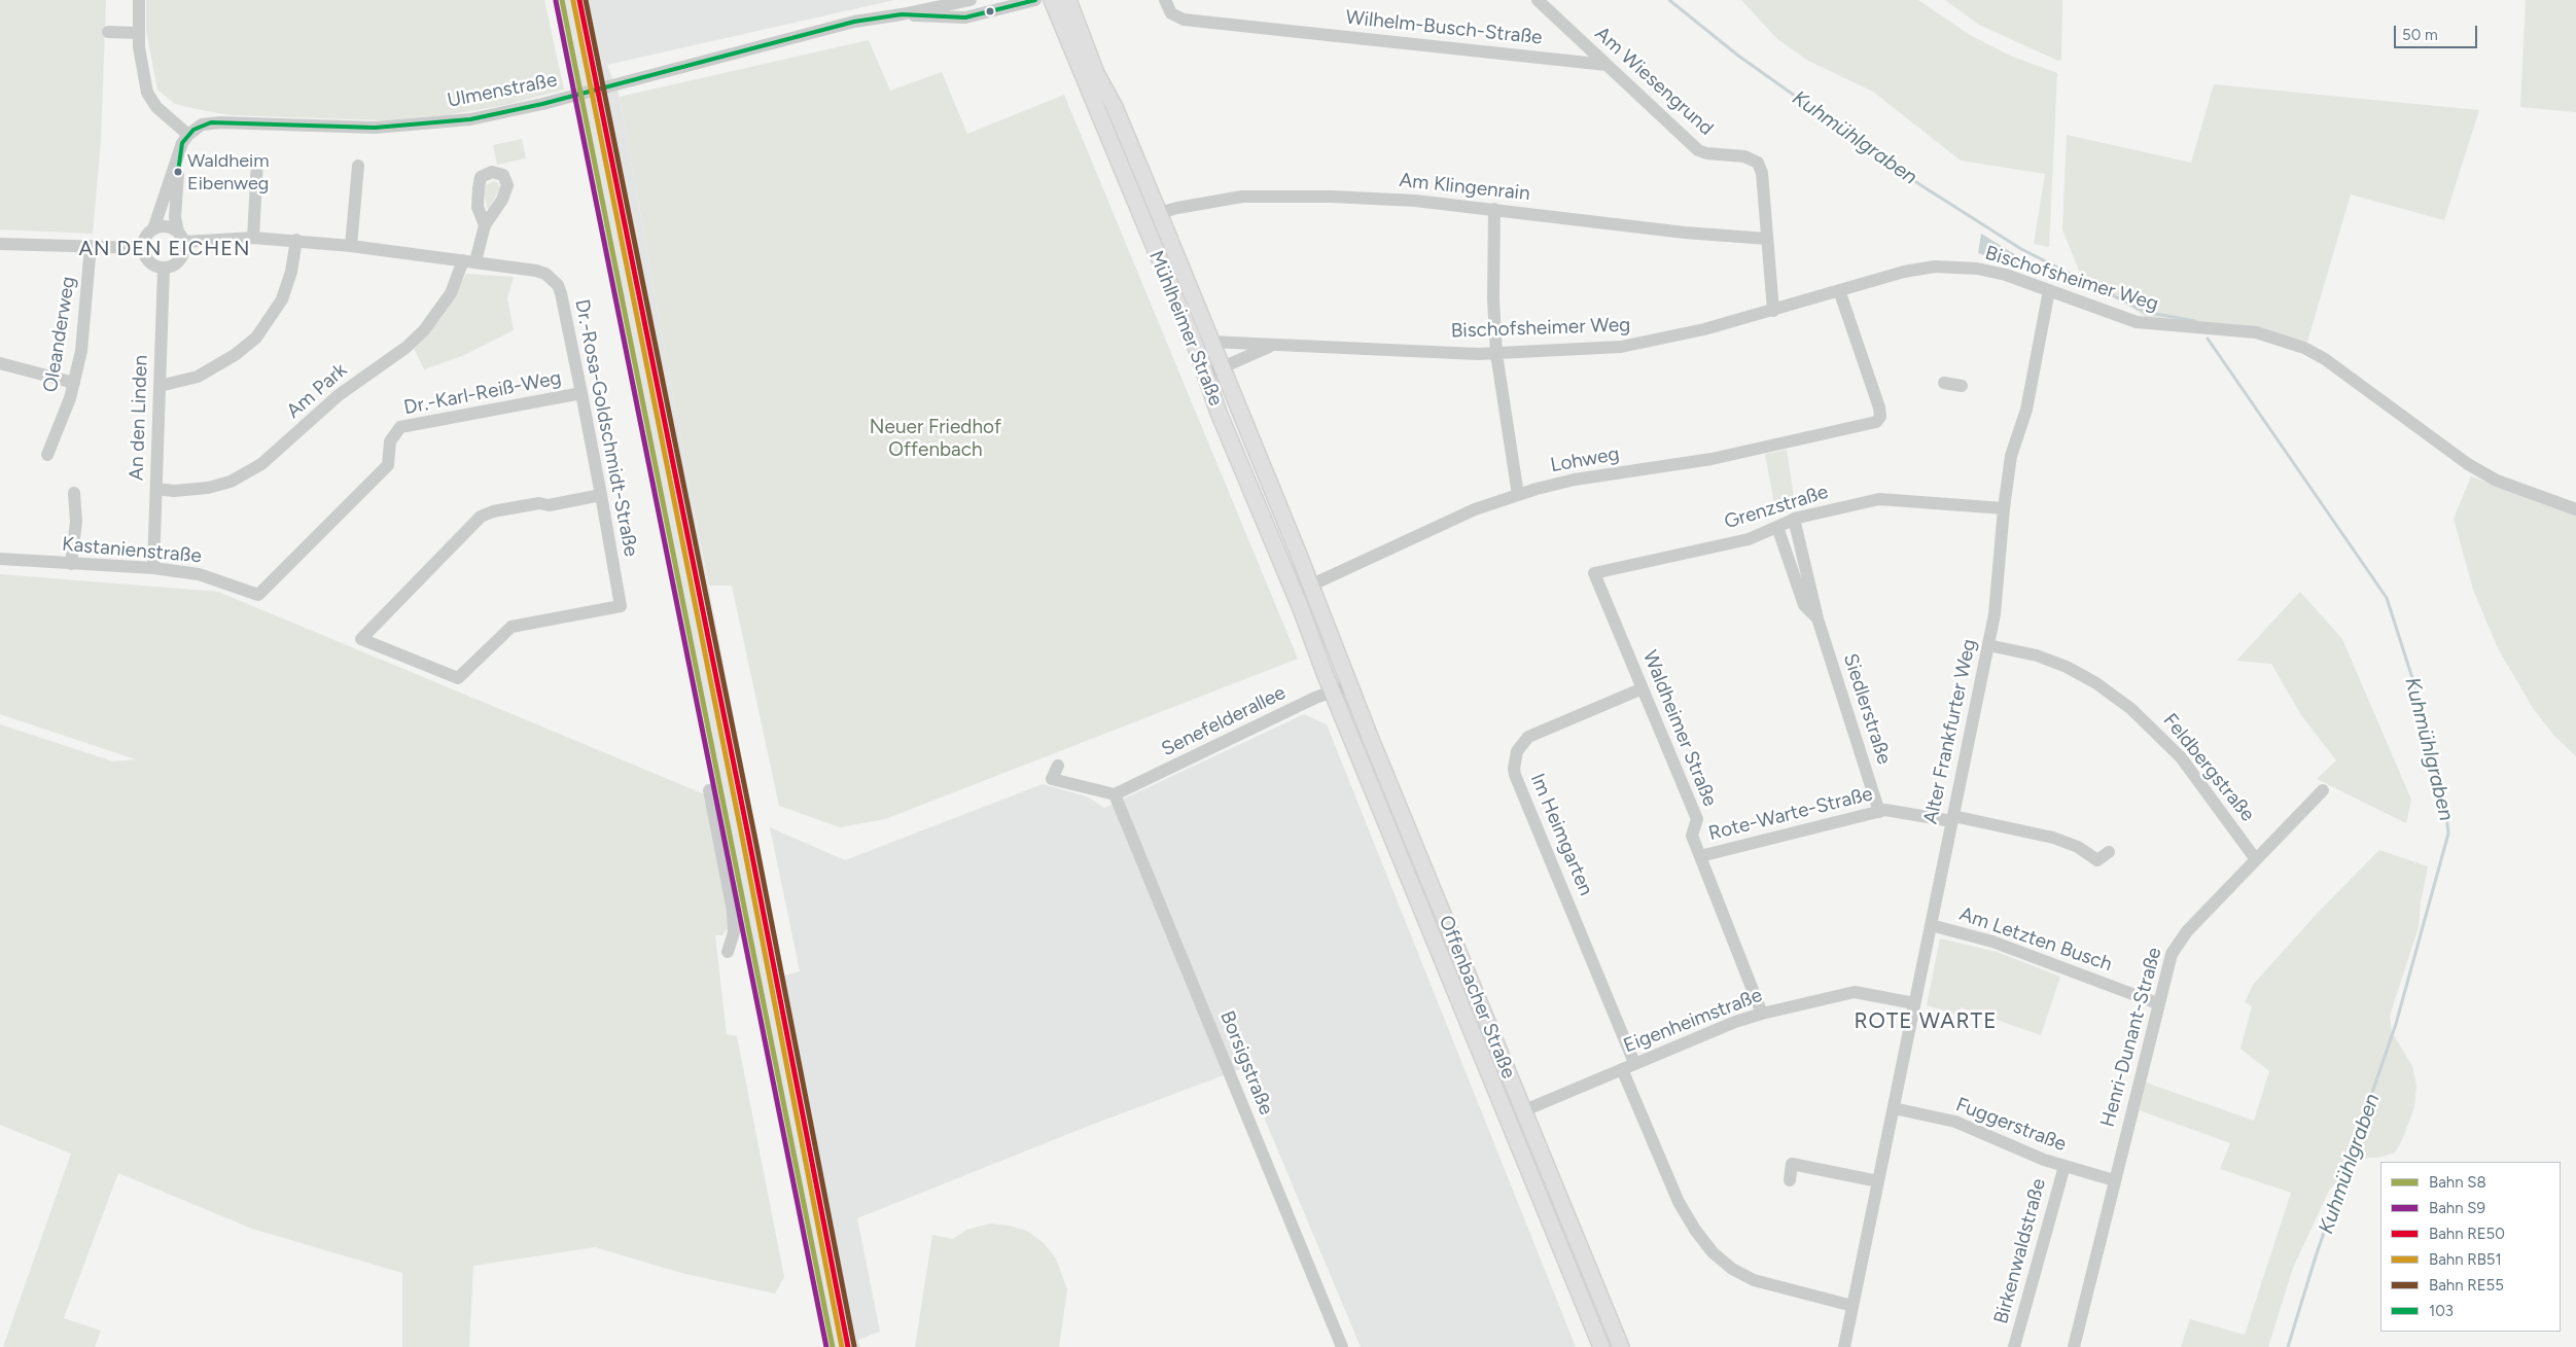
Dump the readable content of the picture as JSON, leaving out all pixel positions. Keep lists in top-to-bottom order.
{
  "streets": {
    "main road": ["Mühlheimer Straße", "Offenbacher Straße"],
    "street": [
      "Wilhelm-Busch-Straße",
      "Am Wiesengrund",
      "Ulmenstraße",
      "Am Klingenrain",
      "Bischofsheimer Weg",
      "Oleanderweg",
      "Am Park",
      "Dr.-Karl-Reiß-Weg",
      "An den Linden",
      "Dr.-Rosa-Goldschmidt-Straße",
      "Lohweg",
      "Grenzstraße",
      "Kastanienstraße",
      "Siedlerstraße",
      "Senefelderallee",
      "Waldheimer Straße",
      "Alter Frankfurter Weg",
      "Feldbergstraße",
      "Rote-Warte-Straße",
      "Im Heimgarten",
      "Am Letzten Busch",
      "Eigenheimstraße",
      "Henri-Dunant-Straße",
      "Borsigstraße",
      "Fuggerstraße",
      "Birkenwaldstraße"
    ]
  },
  "crossings": [
    ["Wilhelm-Busch-Straße", "Am Wiesengrund"],
    ["Am Wiesengrund", "Am Klingenrain"],
    ["Am Klingenrain", "Mühlheimer Straße"],
    ["Bischofsheimer Weg", "Mühlheimer Straße"],
    ["Bischofsheimer Weg", "Lohweg"],
    ["Bischofsheimer Weg", "Alter Frankfurter Weg"],
    ["Mühlheimer Straße", "Lohweg"],
    ["Mühlheimer Straße", "Offenbacher Straße"],
    ["Am Park", "An den Linden"],
    ["Am Park", "Dr.-Rosa-Goldschmidt-Straße"],
    ["Dr.-Karl-Reiß-Weg", "Dr.-Rosa-Goldschmidt-Straße"],
    ["Dr.-Karl-Reiß-Weg", "Kastanienstraße"],
    ["An den Linden", "Kastanienstraße"],
    ["Grenzstraße", "Siedlerstraße"],
    ["Grenzstraße", "Waldheimer Straße"],
    ["Grenzstraße", "Alter Frankfurter Weg"],
    ["Siedlerstraße", "Rote-Warte-Straße"],
    ["Senefelderallee", "Offenbacher Straße"],
    ["Senefelderallee", "Borsigstraße"],
    ["Waldheimer Straße", "Rote-Warte-Straße"],
    ["Waldheimer Straße", "Im Heimgarten"],
    ["Waldheimer Straße", "Eigenheimstraße"],
    ["Alter Frankfurter Weg", "Feldbergstraße"],
    ["Alter Frankfurter Weg", "Rote-Warte-Straße"],
    ["Alter Frankfurter Weg", "Im Heimgarten"],
    ["Alter Frankfurter Weg", "Am Letzten Busch"],
    ["Alter Frankfurter Weg", "Eigenheimstraße"],
    ["Alter Frankfurter Weg", "Fuggerstraße"],
    ["Feldbergstraße", "Henri-Dunant-Straße"],
    ["Im Heimgarten", "Eigenheimstraße"],
    ["Am Letzten Busch", "Henri-Dunant-Straße"],
    ["Offenbacher Straße", "Eigenheimstraße"],
    ["Henri-Dunant-Straße", "Fuggerstraße"],
    ["Fuggerstraße", "Birkenwaldstraße"]
  ],
  "districts": ["AN DEN EICHEN", "ROTE WARTE"],
  "water": ["Kuhmühlgraben"],
  "parks": ["Neuer Friedhof Offenbach"],
  "places": ["Waldheim Eibenweg"],
  "lines": [
    "rail line S8",
    "rail line RE50",
    "rail line RE55",
    "transit line 103",
    "rail line S9",
    "rail line RB51"
  ],
  "legend": [
    "Bahn S8",
    "Bahn S9",
    "Bahn RE50",
    "Bahn RB51",
    "Bahn RE55",
    "103"
  ],
  "scale_bar": "50 m"
}
